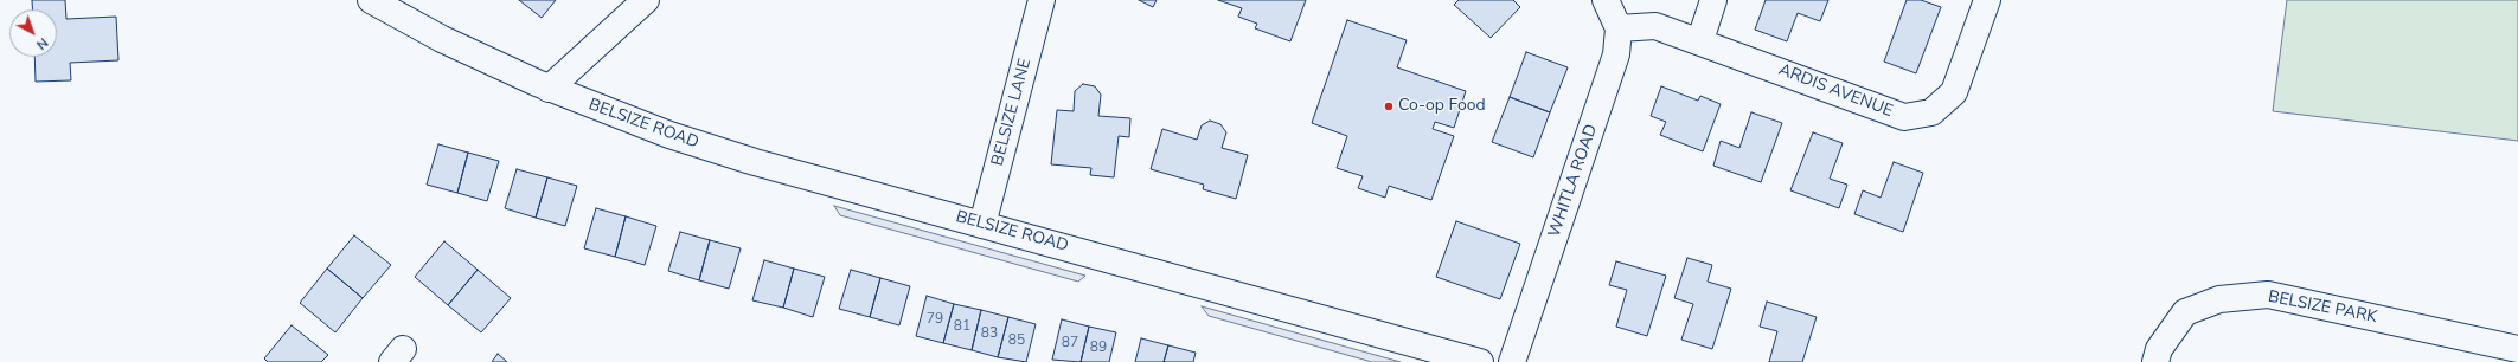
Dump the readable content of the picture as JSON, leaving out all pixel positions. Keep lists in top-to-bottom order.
{
  "streets": {
    "street": [
      "ARDIS AVENUE",
      "BELSIZE LANE",
      "BELSIZE ROAD",
      "WHITLA ROAD",
      "BELSIZE PARK"
    ]
  },
  "crossings": [
    ["ARDIS AVENUE", "WHITLA ROAD"],
    ["BELSIZE LANE", "BELSIZE ROAD"]
  ],
  "places": ["Co-op Food"],
  "house_numbers": [
    "79",
    "81",
    "83",
    "85",
    "87",
    "89"
  ],
  "north": "bottom right"
}
